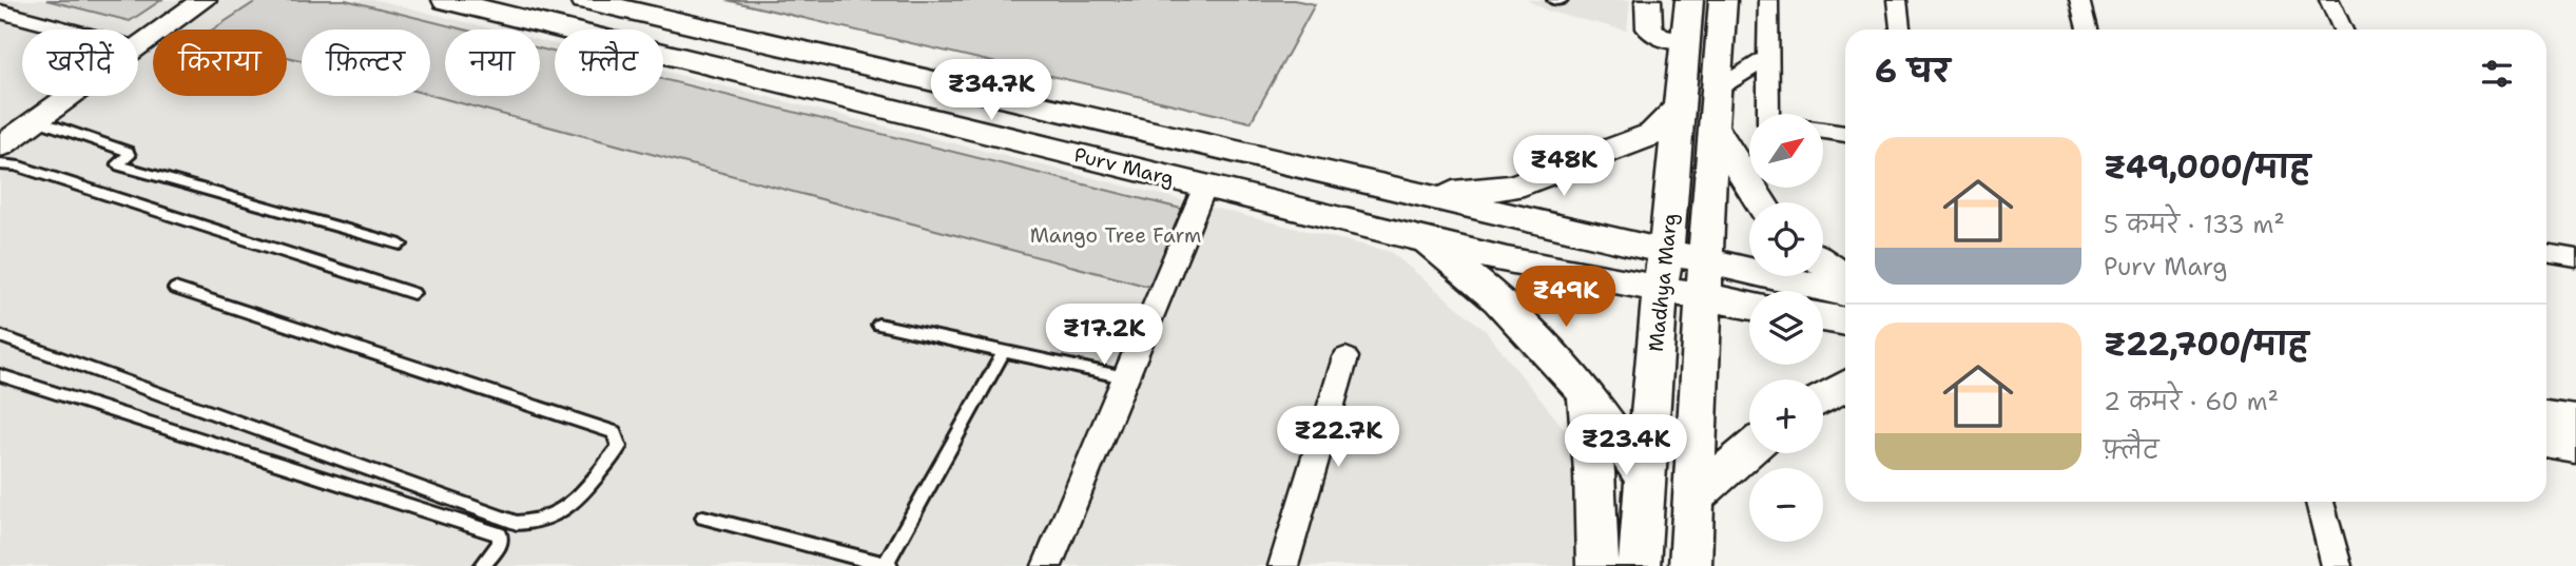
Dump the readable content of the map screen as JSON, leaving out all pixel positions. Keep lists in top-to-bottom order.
{
  "streets": {
    "main road": ["Purv Marg", "Madhya Marg"]
  },
  "crossings": [
    ["Purv Marg", "Madhya Marg"]
  ],
  "parks": ["Mango Tree Farm"],
  "north": "top right",
  "page": {
    "chip": [
      "खरीदें",
      "किराया",
      "फ़िल्टर",
      "नया",
      "फ़्लैट"
    ],
    "heading": "6 घर",
    "price": [
      "₹34.7K",
      "₹48K",
      "₹49K",
      "₹17.2K",
      "₹22.7K",
      "₹23.4K"
    ],
    "map_buttons": ["+", "−"],
    "list": [
      {
        "name": "₹49,000/माह",
        "note": "5 कमरे · 133 m² · Purv Marg"
      },
      {
        "name": "₹22,700/माह",
        "note": "2 कमरे · 60 m² · फ़्लैट"
      }
    ]
  }
}
